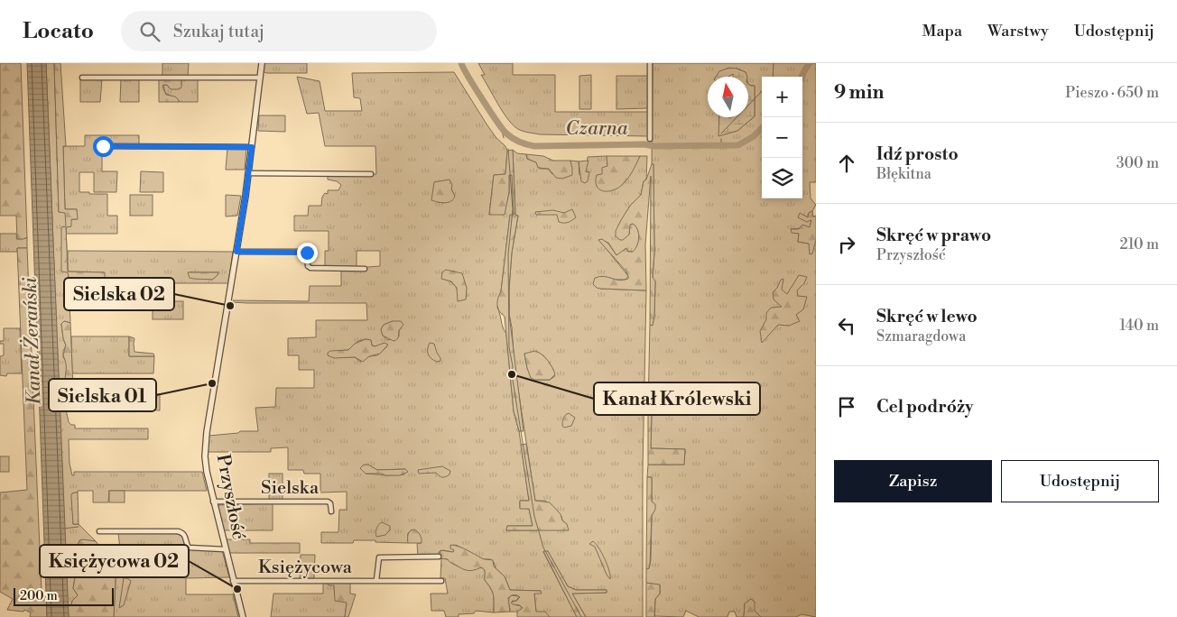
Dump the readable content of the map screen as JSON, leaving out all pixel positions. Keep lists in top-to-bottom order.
{
  "streets": {
    "street": ["Sielska", "Przyszłość", "Księżycowa"]
  },
  "crossings": [
    ["Sielska", "Przyszłość"],
    ["Przyszłość", "Księżycowa"]
  ],
  "water": ["Czarna", "Kanał Żerański"],
  "places": [
    "Sielska 02",
    "Kanał Królewski",
    "Sielska 01",
    "Księżycowa 02"
  ],
  "scale_bar": "200 m",
  "north": "top",
  "page": {
    "header": "Locato",
    "search": "Szukaj tutaj",
    "nav": ["Mapa", "Warstwy", "Udostępnij"],
    "heading": ["9 min", "Pieszo · 650 m"],
    "map_buttons": ["+", "−"],
    "list": [
      ["Idź prosto", "Błękitna", "300 m"],
      ["Skręć w prawo", "Przyszłość", "210 m"],
      ["Skręć w lewo", "Szmaragdowa", "140 m"],
      "Cel podróży"
    ],
    "buttons": ["Zapisz", "Udostępnij"],
    "scale": "200 m"
  }
}
